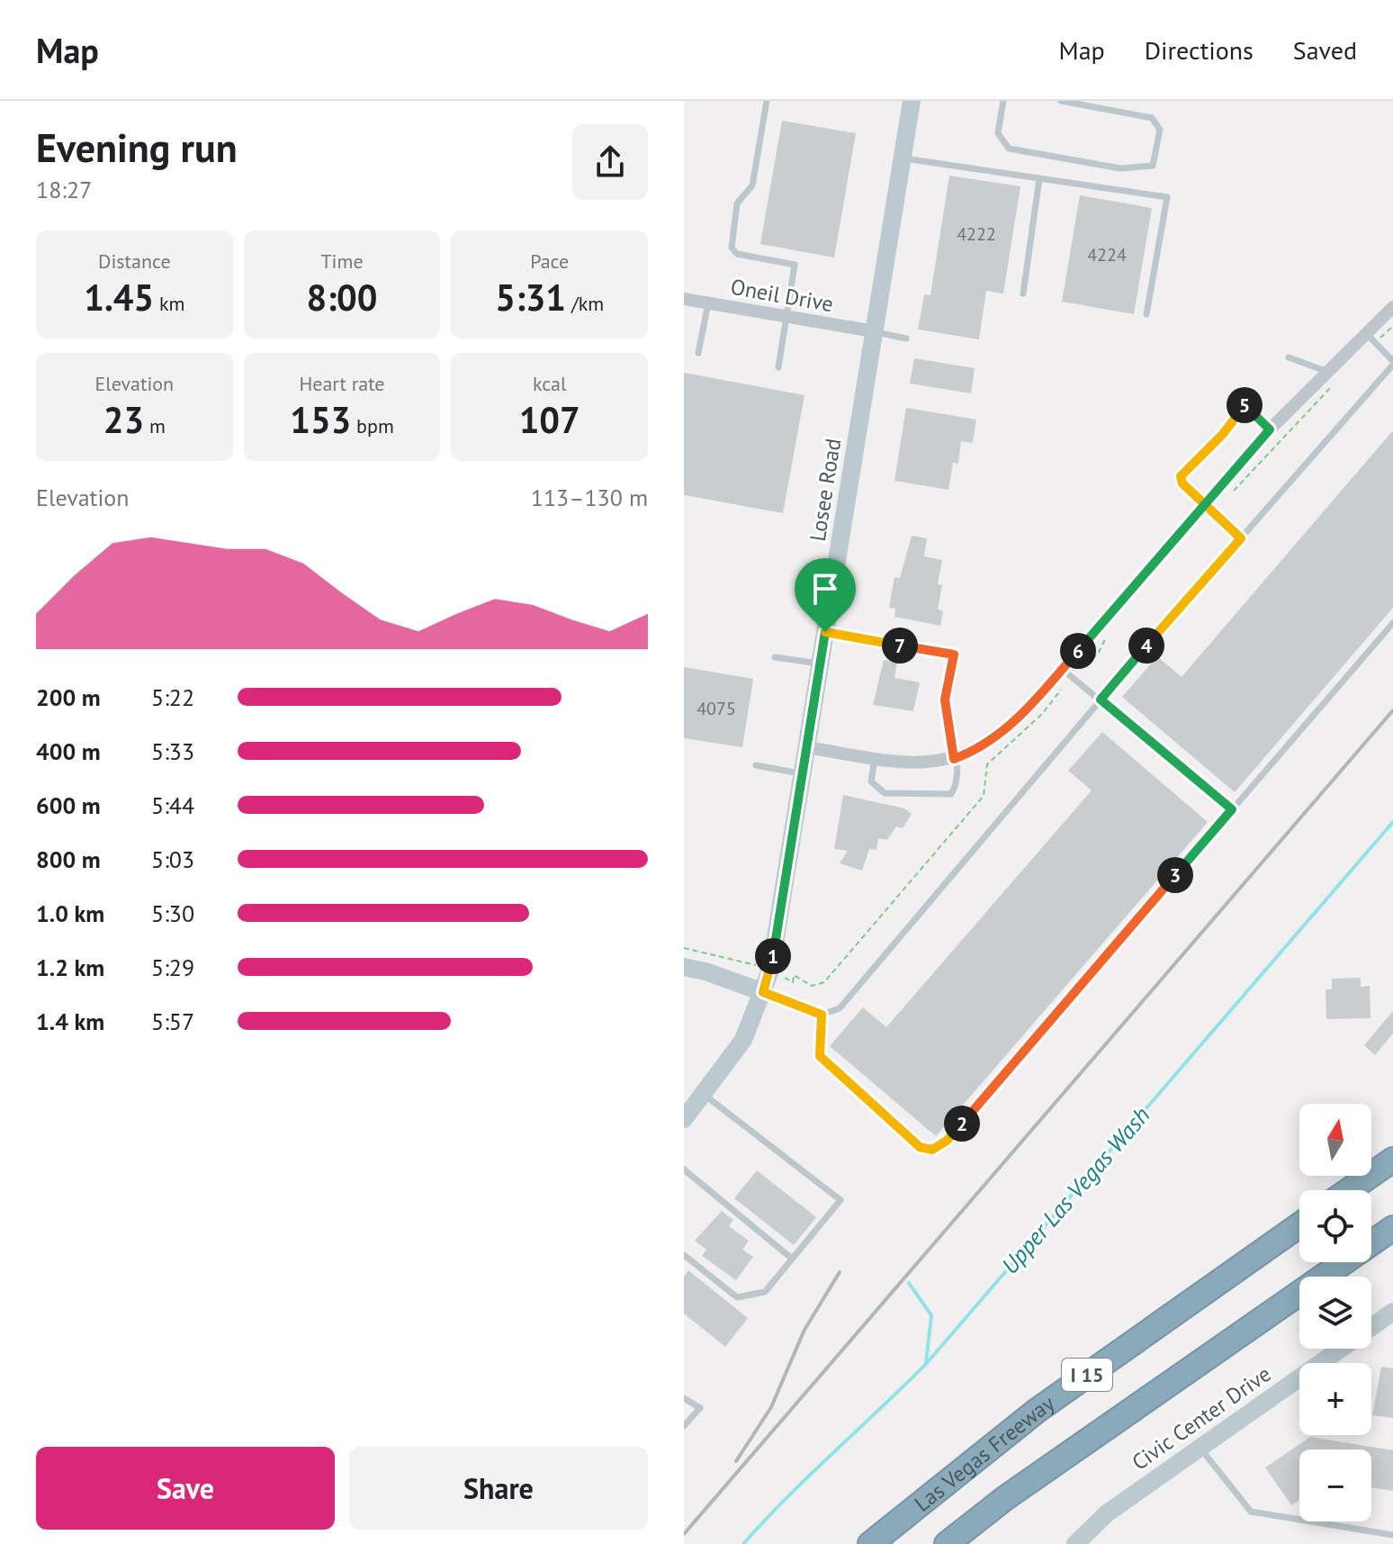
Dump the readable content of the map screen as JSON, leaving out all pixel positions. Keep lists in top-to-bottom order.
{
  "streets": {
    "highway": ["I 15", "Las Vegas Freeway"],
    "main road": ["Losee Road", "Civic Center Drive"],
    "street": ["Oneil Drive"]
  },
  "crossings": [
    ["Oneil Drive", "Losee Road"]
  ],
  "water": ["Upper Las Vegas Wash"],
  "house_numbers": ["4222", "4224", "4075"],
  "north": "top",
  "page": {
    "header": "Map",
    "nav": ["Map", "Directions", "Saved"],
    "heading": ["Evening run", "18:27"],
    "stats": [
      ["Distance", "1.45 km"],
      ["Time", "8:00"],
      ["Pace", "5:31 /km"],
      ["Elevation", "23 m"],
      ["Heart rate", "153 bpm"],
      ["kcal", "107"]
    ],
    "pins": [
      "5",
      "4",
      "7",
      "6",
      "3",
      "1",
      "2"
    ],
    "chart": ["Elevation", "113–130 m"],
    "list": [
      {
        "name": "200 m",
        "note": "5:22"
      },
      {
        "name": "400 m",
        "note": "5:33"
      },
      {
        "name": "600 m",
        "note": "5:44"
      },
      {
        "name": "800 m",
        "note": "5:03"
      },
      {
        "name": "1.0 km",
        "note": "5:30"
      },
      {
        "name": "1.2 km",
        "note": "5:29"
      },
      {
        "name": "1.4 km",
        "note": "5:57"
      }
    ],
    "map_buttons": ["+", "−"],
    "buttons": ["Save", "Share"]
  }
}
